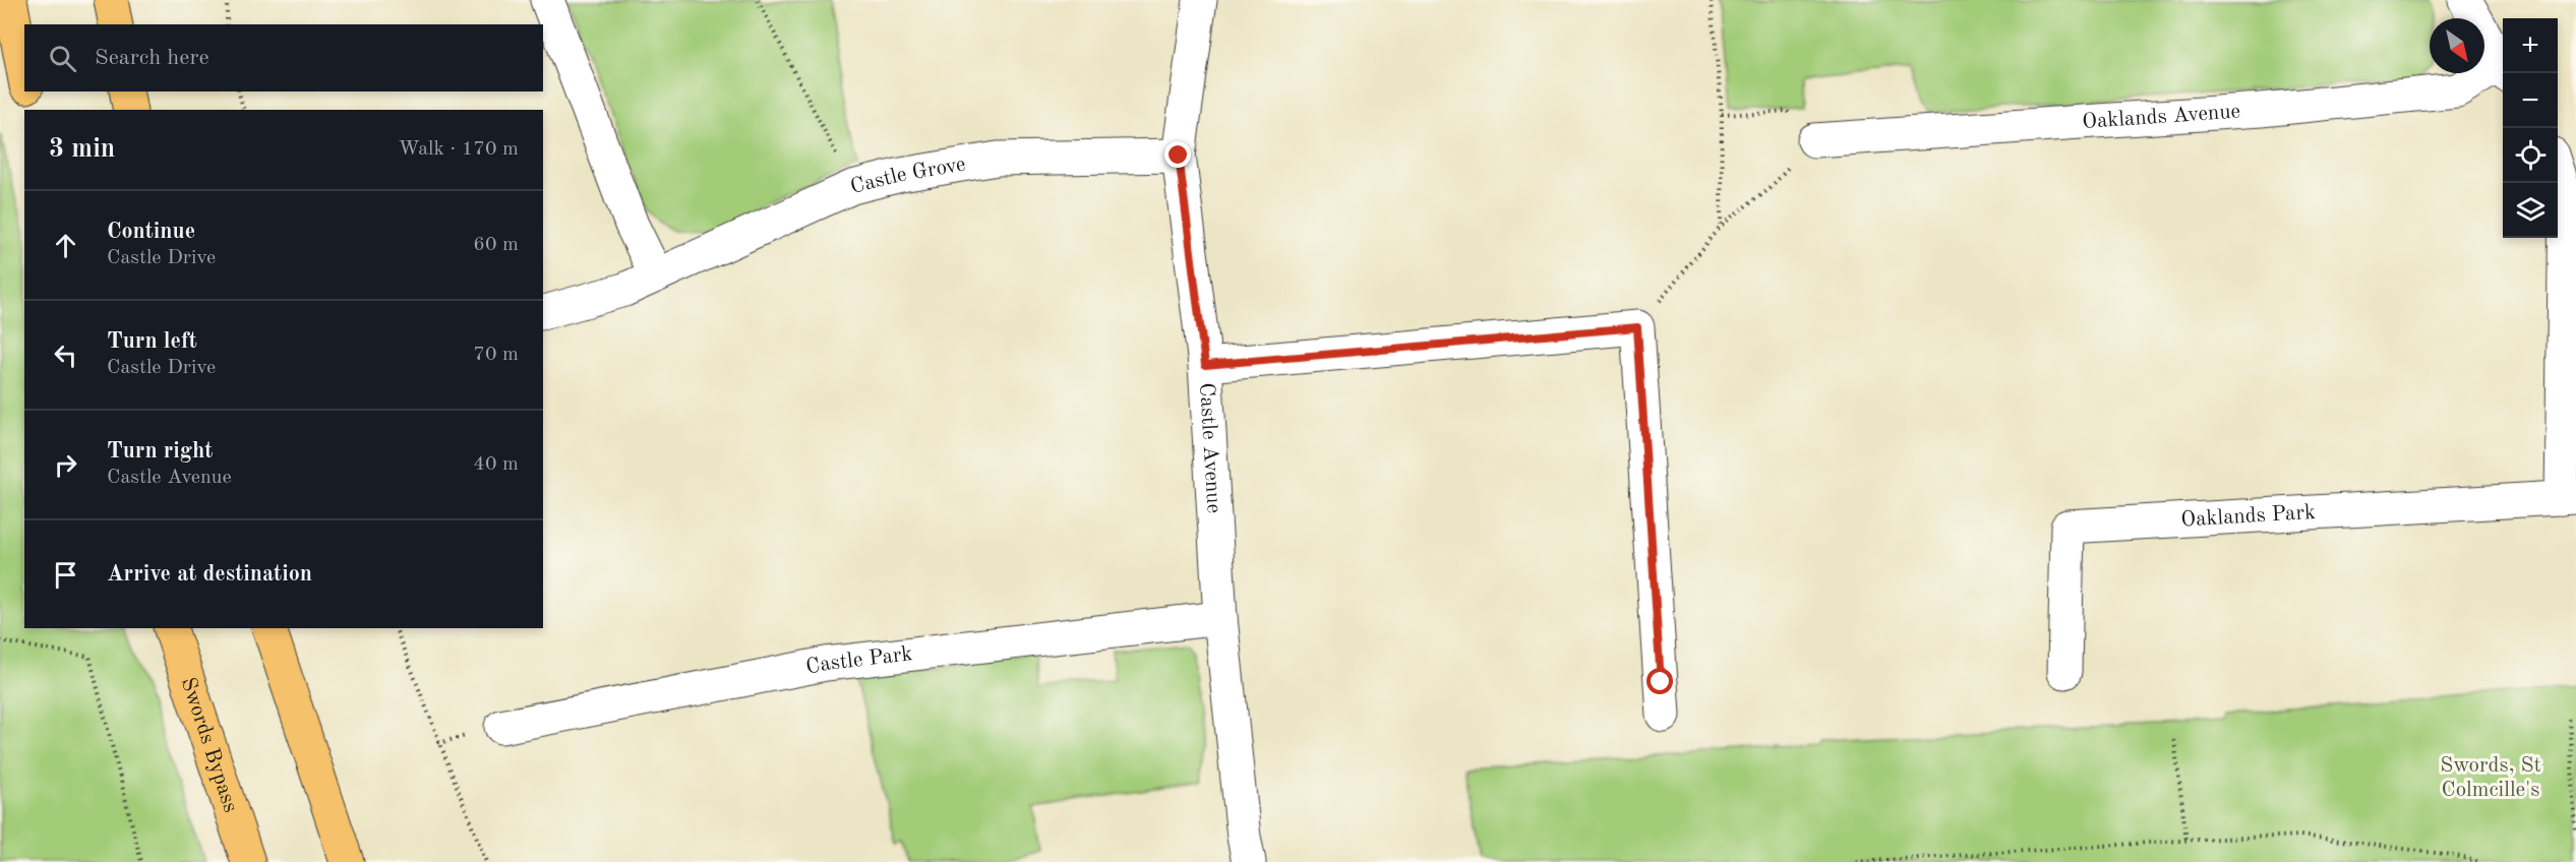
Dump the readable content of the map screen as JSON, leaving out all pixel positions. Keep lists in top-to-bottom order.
{
  "streets": {
    "main road": ["Swords Bypass"],
    "street": [
      "Oaklands Avenue",
      "Castle Grove",
      "Castle Avenue",
      "Oaklands Park",
      "Castle Park"
    ]
  },
  "crossings": [
    ["Castle Grove", "Castle Avenue"],
    ["Castle Avenue", "Castle Park"]
  ],
  "parks": ["Swords, St Colmcille's"],
  "north": "bottom right",
  "page": {
    "map_buttons": ["+", "−"],
    "search": "Search here",
    "heading": ["3 min", "Walk · 170 m"],
    "list": [
      ["Continue", "Castle Drive", "60 m"],
      ["Turn left", "Castle Drive", "70 m"],
      ["Turn right", "Castle Avenue", "40 m"],
      "Arrive at destination"
    ]
  }
}
